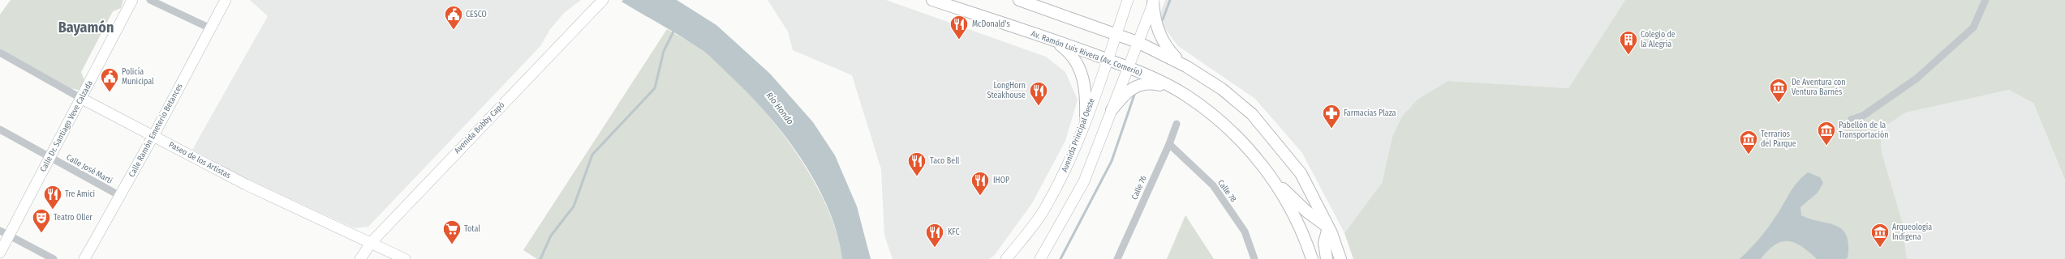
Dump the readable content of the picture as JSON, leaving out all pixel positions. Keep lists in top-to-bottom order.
{
  "streets": {
    "main road": ["Av. Ramón Luis Rivera (Av. Comerío)"],
    "street": [
      "Calle Dr. Santiago Veve Calzada",
      "Avenida Bobby Capó",
      "Calle Ramón Emeterio Betances",
      "Avenida Principal Oeste",
      "Paseo de los Artistas",
      "Calle José Martí",
      "Calle 76",
      "Calle 78"
    ]
  },
  "crossings": [
    ["Av. Ramón Luis Rivera (Av. Comerío)", "Avenida Principal Oeste"],
    ["Calle Dr. Santiago Veve Calzada", "Paseo de los Artistas"],
    ["Calle Dr. Santiago Veve Calzada", "Calle José Martí"],
    ["Avenida Bobby Capó", "Paseo de los Artistas"],
    ["Calle Ramón Emeterio Betances", "Paseo de los Artistas"],
    ["Calle Ramón Emeterio Betances", "Calle José Martí"],
    ["Calle 76", "Calle 78"]
  ],
  "districts": ["Bayamón"],
  "water": ["Río Hondo"],
  "places": {
    "public building": ["CESCO", "Policía Municipal"],
    "restaurant": [
      "McDonald's",
      "LongHorn Steakhouse",
      "Taco Bell",
      "IHOP",
      "Tre Amici",
      "KFC"
    ],
    "building": ["Colegio de la Alegría"],
    "museum": [
      "De Aventura con Ventura Barnés",
      "Pabellón de la Transportación",
      "Terrarios del Parque",
      "Arqueología Indígena"
    ],
    "pharmacy": ["Farmacias Plaza"],
    "theatre": ["Teatro Oller"],
    "supermarket": ["Total"]
  }
}
